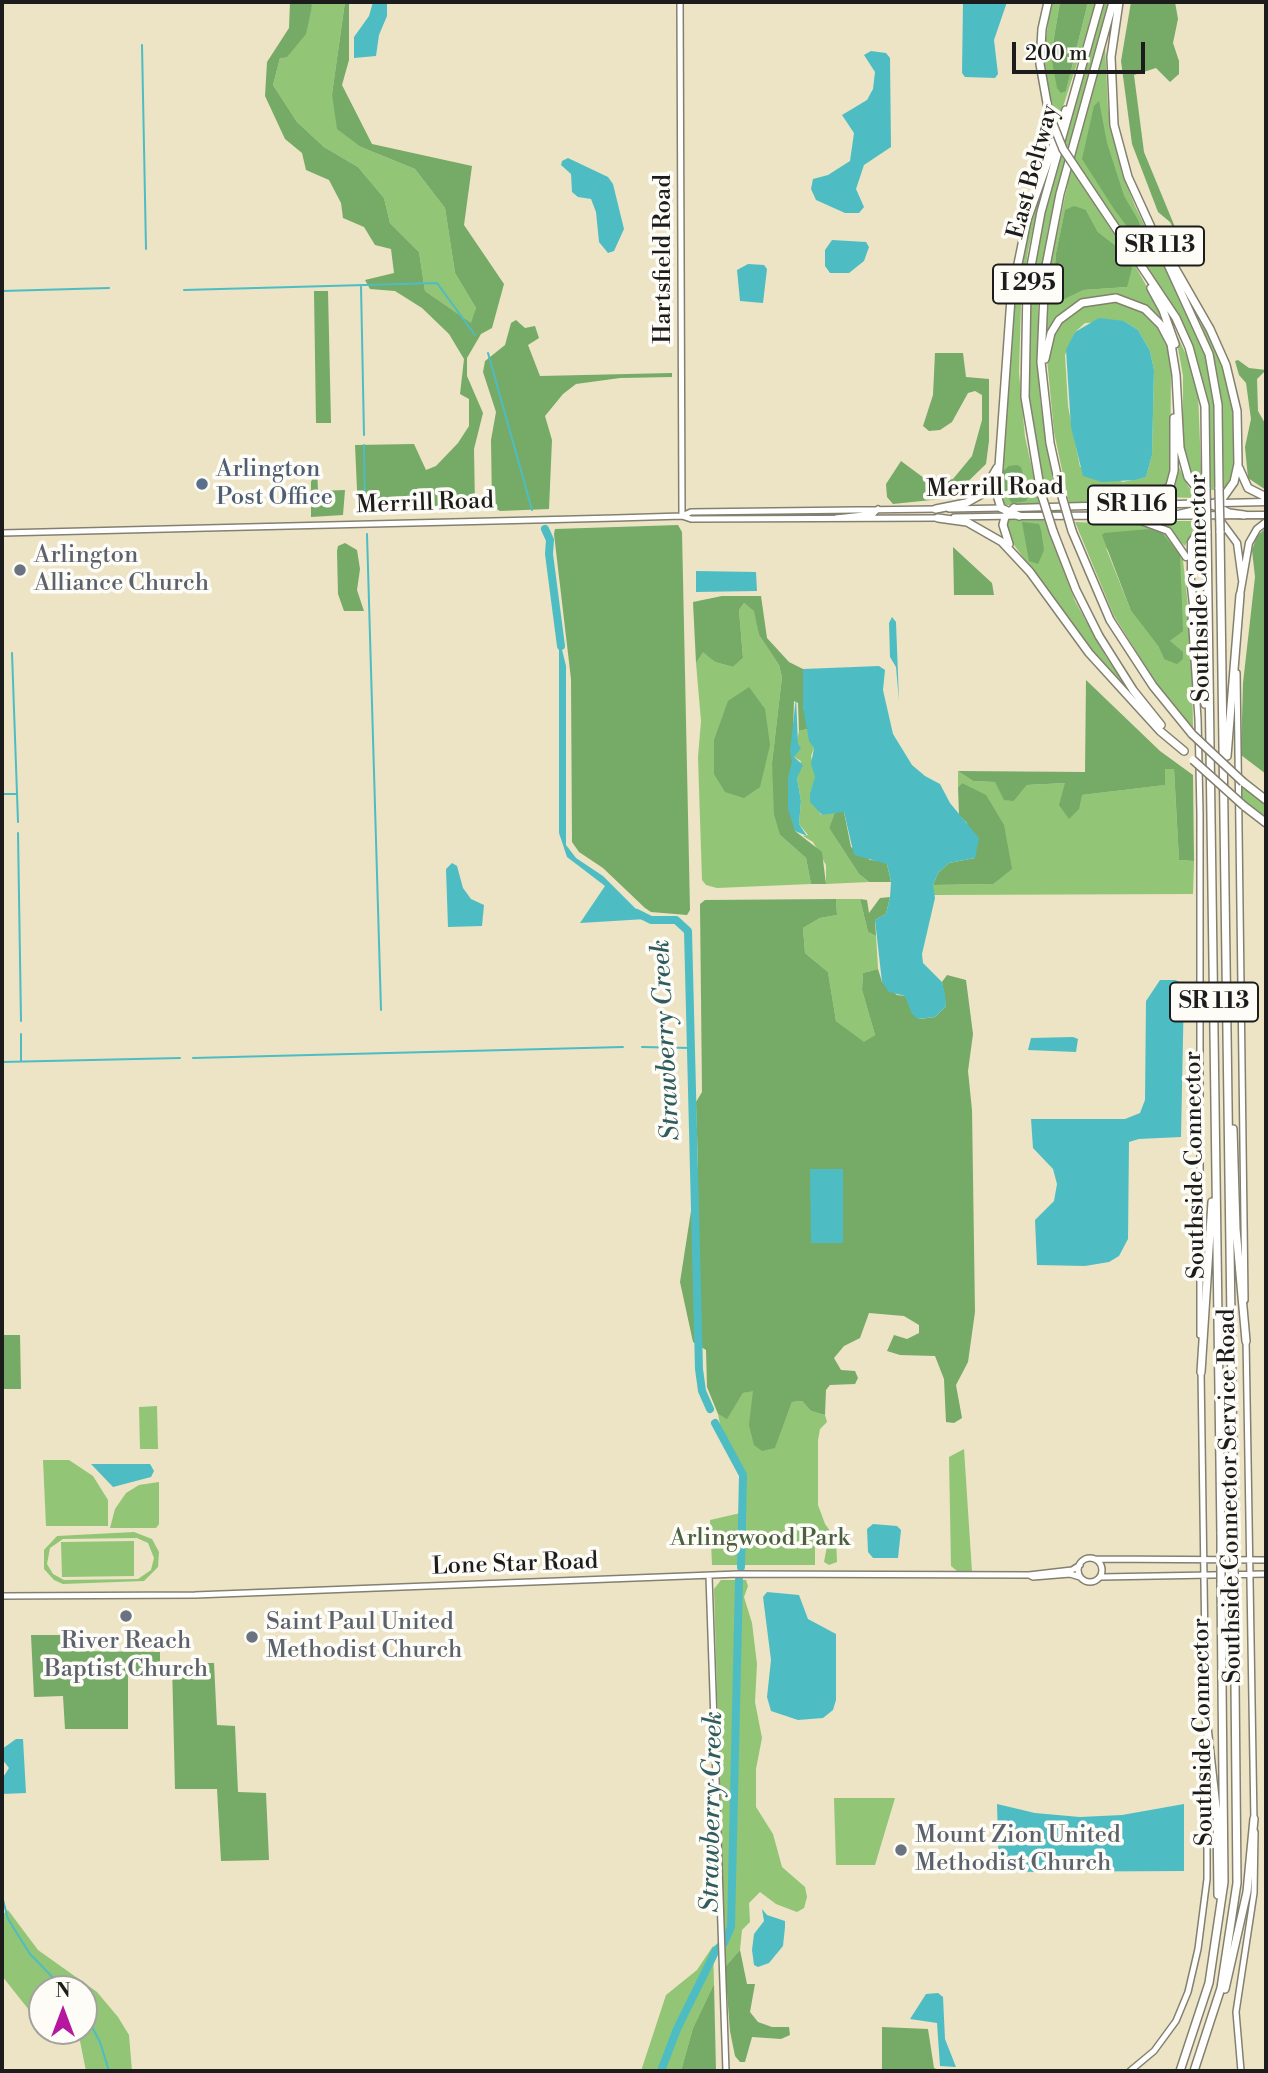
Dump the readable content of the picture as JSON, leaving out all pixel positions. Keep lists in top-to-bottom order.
{
  "streets": {
    "highway": [
      "East Beltway",
      "SR 113",
      "I 295",
      "Southside Connector"
    ],
    "main road": ["Merrill Road", "SR 116"],
    "street": ["Hartsfield Road", "Southside Connector Service Road", "Lone Star Road"]
  },
  "crossings": [
    ["East Beltway", "Southside Connector"],
    ["Hartsfield Road", "Merrill Road"]
  ],
  "water": ["Strawberry Creek"],
  "parks": ["Arlingwood Park"],
  "places": [
    "Arlington Post Office",
    "Arlington Alliance Church",
    "River Reach Baptist Church",
    "Saint Paul United Methodist Church",
    "Mount Zion United Methodist Church"
  ],
  "scale_bar": "200 m",
  "north": "top"
}
